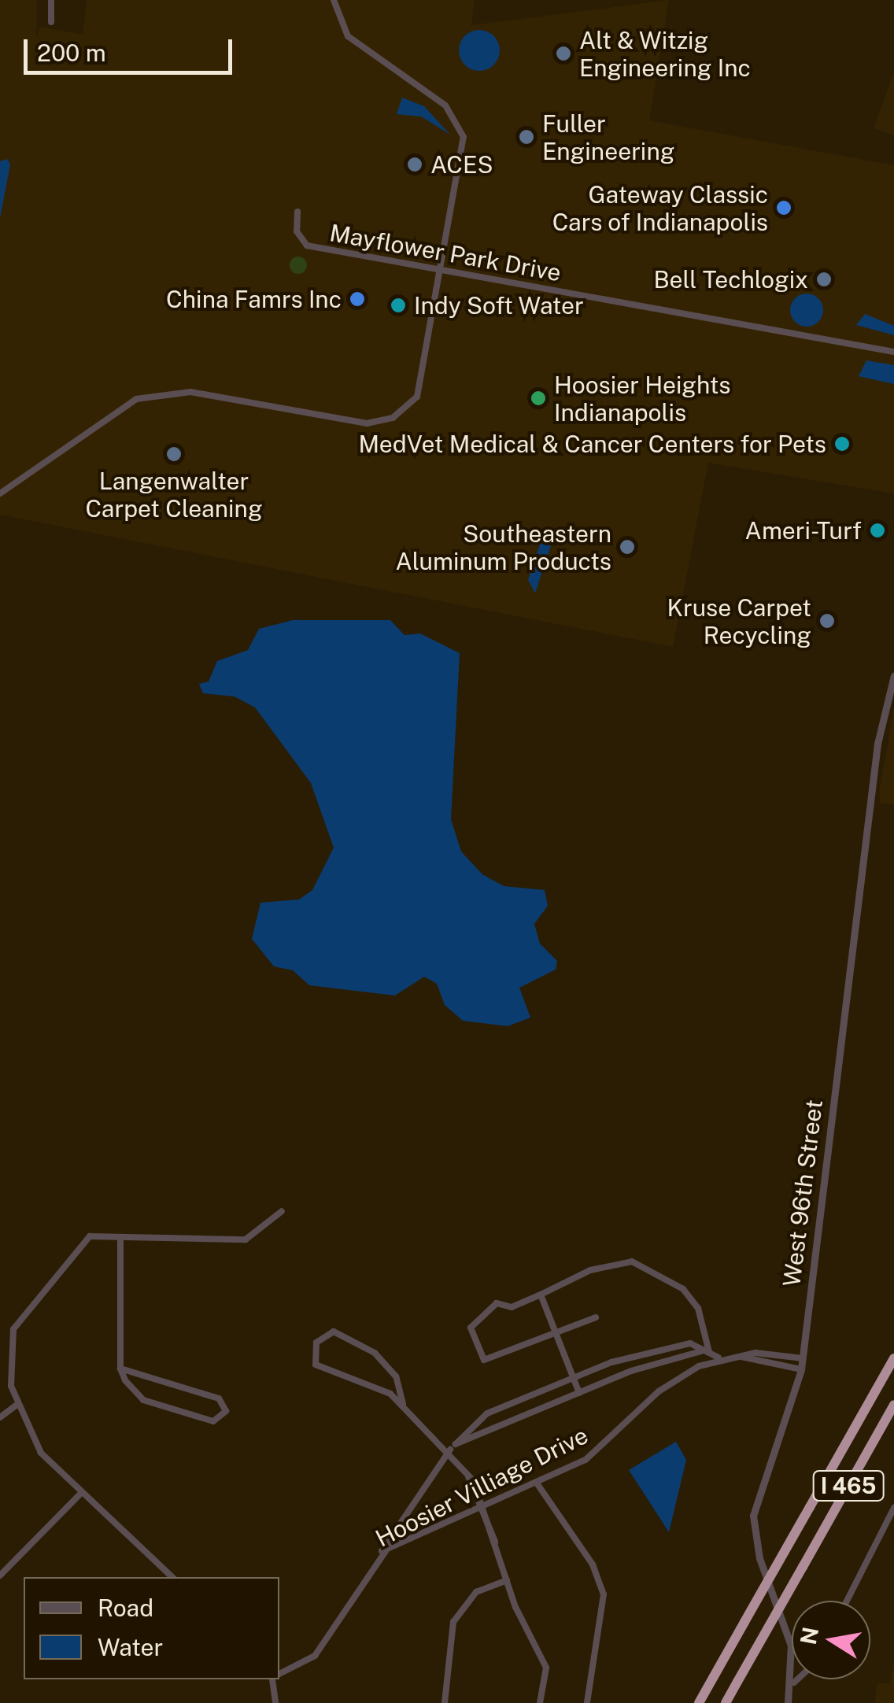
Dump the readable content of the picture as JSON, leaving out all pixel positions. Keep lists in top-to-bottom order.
{
  "streets": {
    "highway": ["I 465"],
    "street": ["Mayflower Park Drive", "West 96th Street", "Hoosier Villiage Drive"]
  },
  "crossings": [
    ["West 96th Street", "Hoosier Villiage Drive"]
  ],
  "places": [
    "Alt & Witzig Engineering Inc",
    "Fuller Engineering",
    "ACES",
    "Gateway Classic Cars of Indianapolis",
    "Bell Techlogix",
    "China Famrs Inc",
    "Indy Soft Water",
    "Hoosier Heights Indianapolis",
    "MedVet Medical & Cancer Centers for Pets",
    "Langenwalter Carpet Cleaning",
    "Ameri-Turf",
    "Southeastern Aluminum Products",
    "Kruse Carpet Recycling"
  ],
  "legend": ["Road", "Water"],
  "scale_bar": "200 m",
  "north": "left"
}
